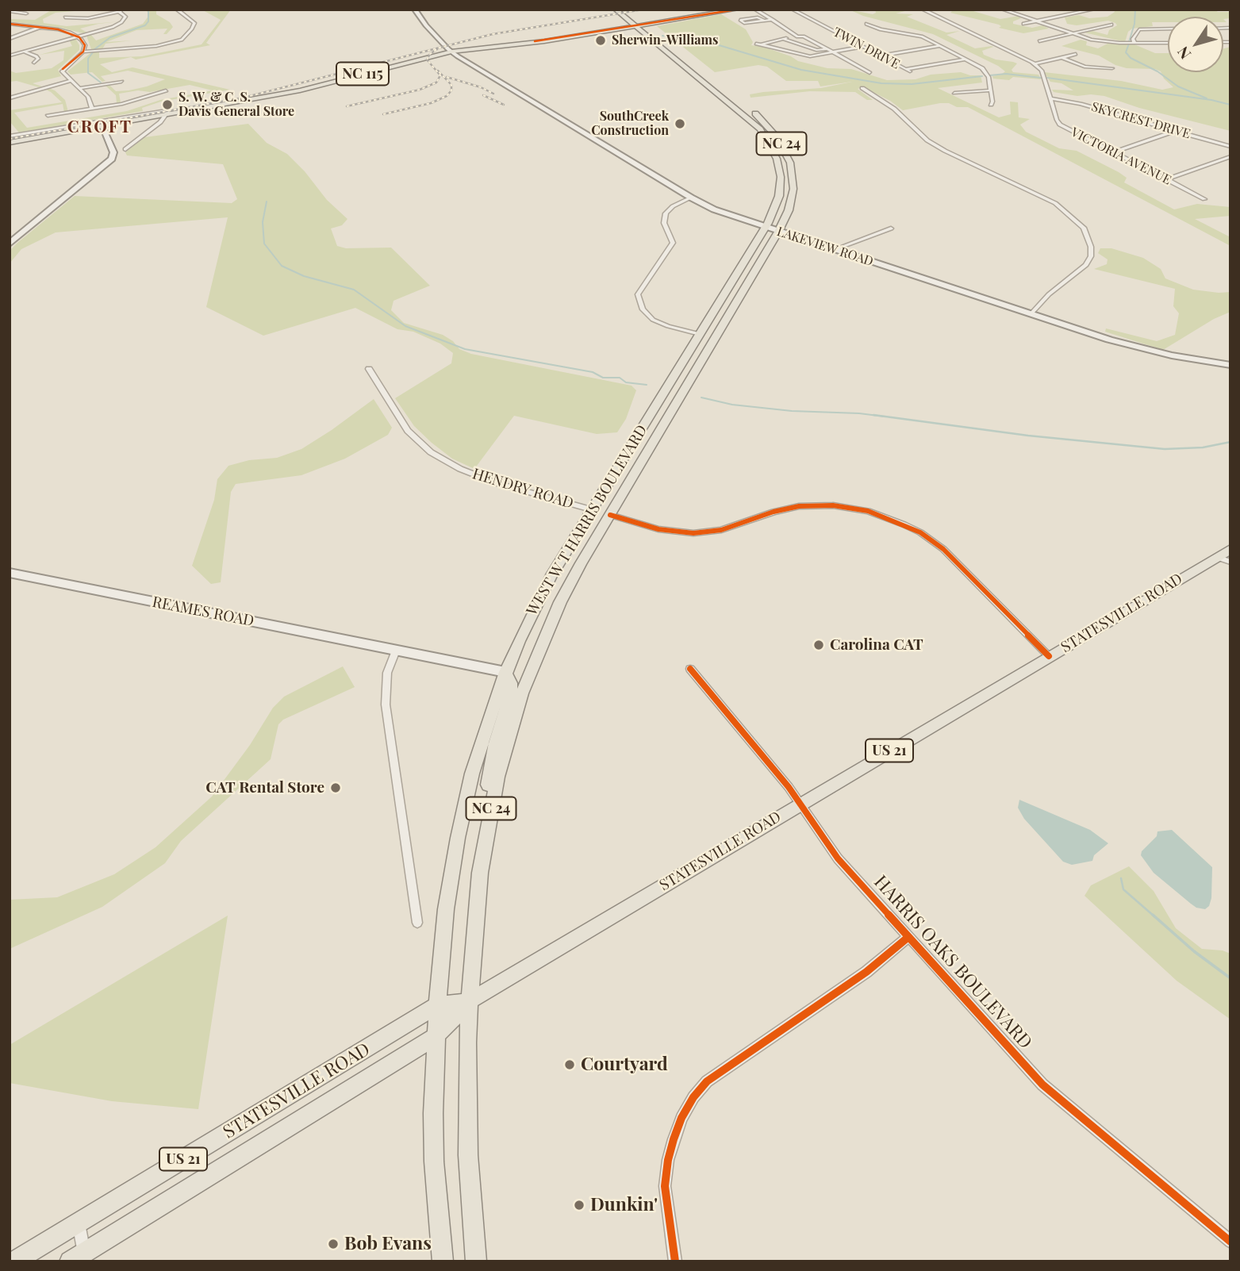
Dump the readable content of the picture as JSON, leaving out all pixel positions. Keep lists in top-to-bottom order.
{
  "streets": {
    "main road": [
      "NC 115",
      "NC 24",
      "LAKEVIEW ROAD",
      "WEST W T HARRIS BOULEVARD",
      "REAMES ROAD",
      "STATESVILLE ROAD",
      "US 21"
    ],
    "street": [
      "TWIN DRIVE",
      "SKYCREST DRIVE",
      "VICTORIA AVENUE",
      "HENDRY ROAD",
      "HARRIS OAKS BOULEVARD"
    ]
  },
  "crossings": [
    ["NC 115", "LAKEVIEW ROAD"],
    ["NC 115", "WEST W T HARRIS BOULEVARD"],
    ["SKYCREST DRIVE", "VICTORIA AVENUE"],
    ["LAKEVIEW ROAD", "WEST W T HARRIS BOULEVARD"],
    ["HENDRY ROAD", "WEST W T HARRIS BOULEVARD"],
    ["WEST W T HARRIS BOULEVARD", "REAMES ROAD"],
    ["WEST W T HARRIS BOULEVARD", "STATESVILLE ROAD"],
    ["STATESVILLE ROAD", "HARRIS OAKS BOULEVARD"]
  ],
  "districts": ["CROFT"],
  "places": [
    "Sherwin-Williams",
    "S. W. & C. S. Davis General Store",
    "SouthCreek Construction",
    "Carolina CAT",
    "CAT Rental Store",
    "Courtyard",
    "Dunkin'",
    "Bob Evans"
  ],
  "north": "bottom left"
}
